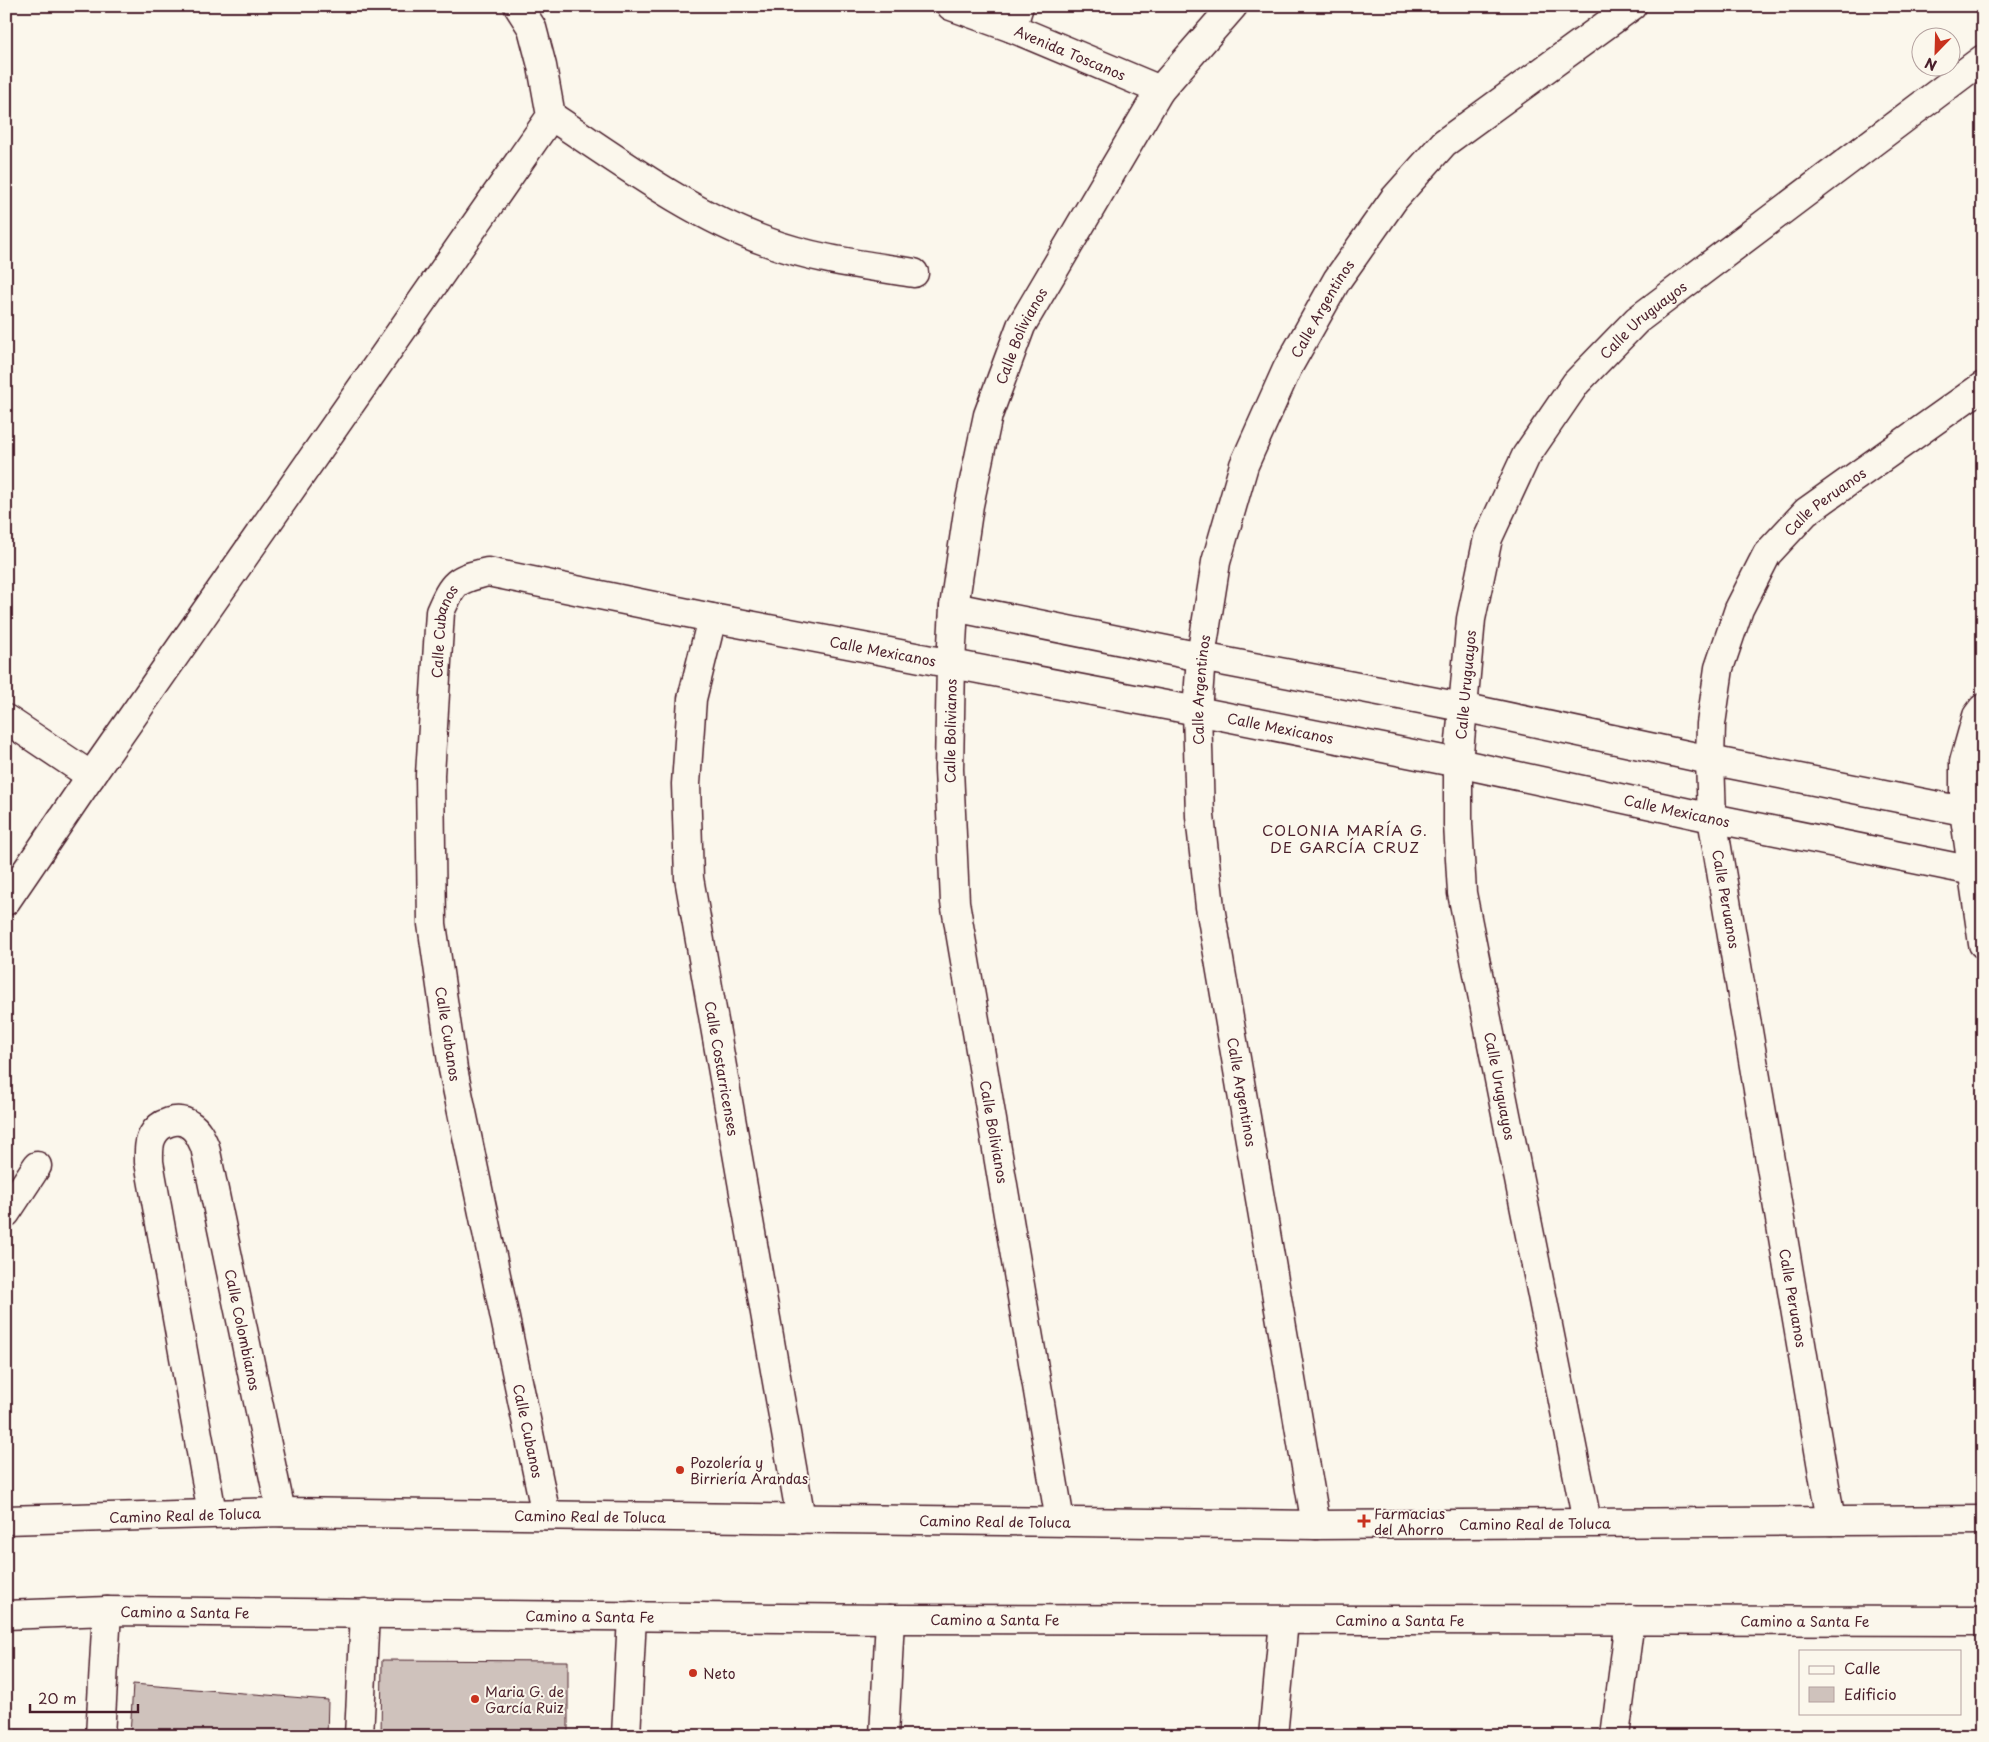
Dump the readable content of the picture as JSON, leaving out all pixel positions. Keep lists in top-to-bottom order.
{
  "streets": {
    "street": [
      "Avenida Toscanos",
      "Calle Argentinos",
      "Calle Uruguayos",
      "Calle Bolivianos",
      "Calle Peruanos",
      "Calle Cubanos",
      "Calle Mexicanos",
      "Calle Costarricenses",
      "Calle Colombianos",
      "Camino Real de Toluca",
      "Camino a Santa Fe"
    ]
  },
  "crossings": [
    ["Avenida Toscanos", "Calle Bolivianos"],
    ["Calle Argentinos", "Calle Mexicanos"],
    ["Calle Argentinos", "Camino Real de Toluca"],
    ["Calle Uruguayos", "Calle Mexicanos"],
    ["Calle Uruguayos", "Camino Real de Toluca"],
    ["Calle Bolivianos", "Calle Mexicanos"],
    ["Calle Bolivianos", "Camino Real de Toluca"],
    ["Calle Peruanos", "Calle Mexicanos"],
    ["Calle Peruanos", "Camino Real de Toluca"],
    ["Calle Cubanos", "Calle Mexicanos"],
    ["Calle Cubanos", "Camino Real de Toluca"],
    ["Calle Mexicanos", "Calle Costarricenses"],
    ["Calle Costarricenses", "Camino Real de Toluca"],
    ["Calle Colombianos", "Camino Real de Toluca"]
  ],
  "districts": ["COLONIA MARÍA G. DE GARCÍA CRUZ"],
  "places": {
    "other": ["Pozolería y Birriería Arandas", "Neto", "Maria G. de García Ruiz"],
    "health": ["Farmacias del Ahorro"]
  },
  "legend": ["Calle", "Edificio"],
  "scale_bar": "20 m",
  "north": "bottom left"
}
